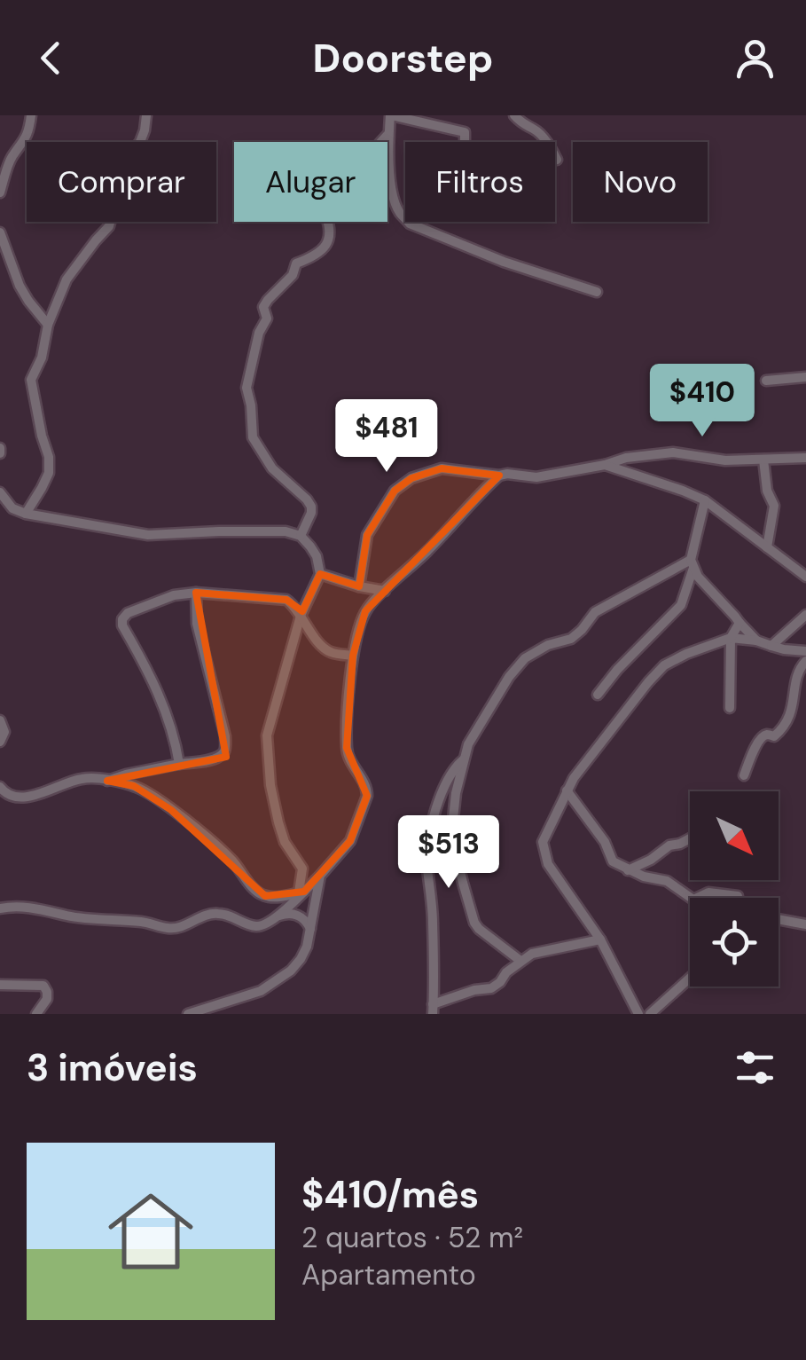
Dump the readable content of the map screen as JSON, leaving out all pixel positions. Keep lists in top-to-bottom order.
{
  "north": "bottom right",
  "page": {
    "header": "Doorstep",
    "chip": [
      "Comprar",
      "Alugar",
      "Filtros",
      "Novo"
    ],
    "price": ["$410", "$481", "$513"],
    "heading": "3 imóveis",
    "list": [
      {
        "name": "$410/mês",
        "note": "2 quartos · 52 m² · Apartamento"
      }
    ]
  }
}
